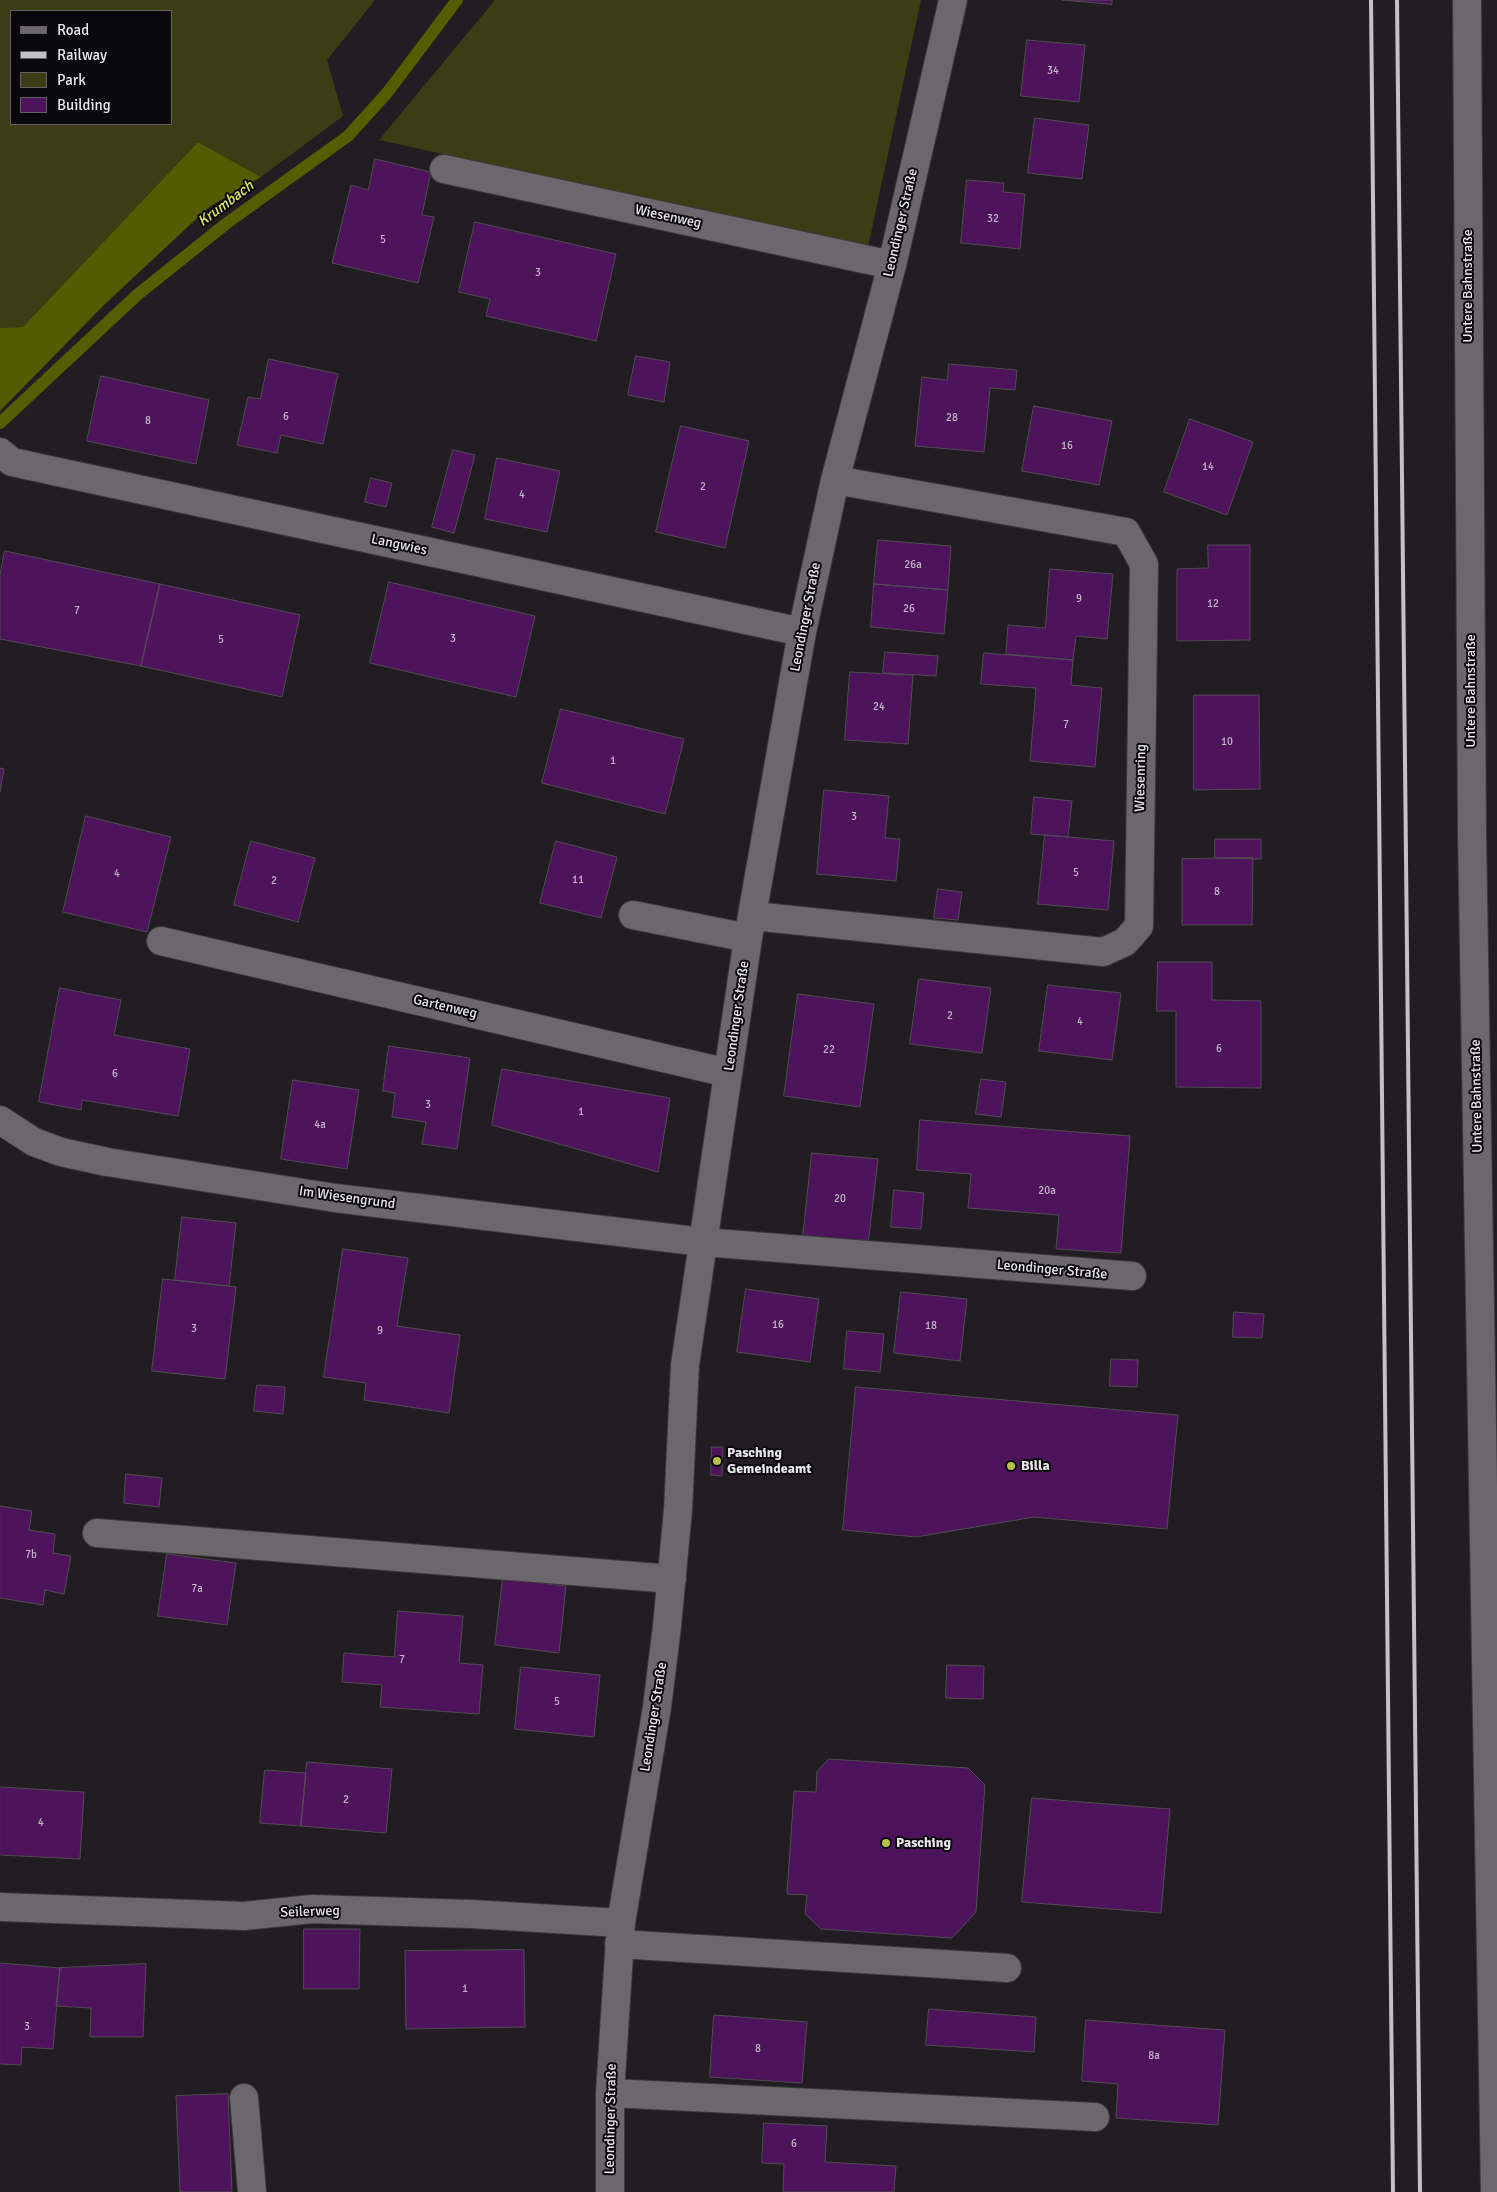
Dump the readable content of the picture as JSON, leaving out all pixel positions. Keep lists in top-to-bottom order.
{
  "streets": {
    "street": [
      "Wiesenweg",
      "Leondinger Straße",
      "Untere Bahnstraße",
      "Langwies",
      "Wiesenring",
      "Gartenweg",
      "Im Wiesengrund",
      "Seilerweg"
    ]
  },
  "crossings": [
    ["Wiesenweg", "Leondinger Straße"],
    ["Leondinger Straße", "Langwies"],
    ["Leondinger Straße", "Wiesenring"],
    ["Leondinger Straße", "Gartenweg"],
    ["Leondinger Straße", "Im Wiesengrund"],
    ["Leondinger Straße", "Seilerweg"]
  ],
  "water": ["Krumbach"],
  "places": ["Pasching Gemeindeamt", "Billa", "Pasching"],
  "house_numbers": [
    "34",
    "32",
    "5",
    "3",
    "6",
    "28",
    "8",
    "16",
    "14",
    "2",
    "4",
    "26a",
    "9",
    "12",
    "26",
    "7",
    "3",
    "5",
    "24",
    "7",
    "10",
    "1",
    "3",
    "5",
    "4",
    "11",
    "2",
    "8",
    "2",
    "4",
    "6",
    "22",
    "6",
    "3",
    "1",
    "4a",
    "20a",
    "20",
    "16",
    "18",
    "3",
    "9",
    "7b",
    "7a",
    "7",
    "5",
    "2",
    "4",
    "1",
    "3",
    "8",
    "8a",
    "6"
  ],
  "legend": [
    "Road",
    "Railway",
    "Park",
    "Building"
  ]
}
